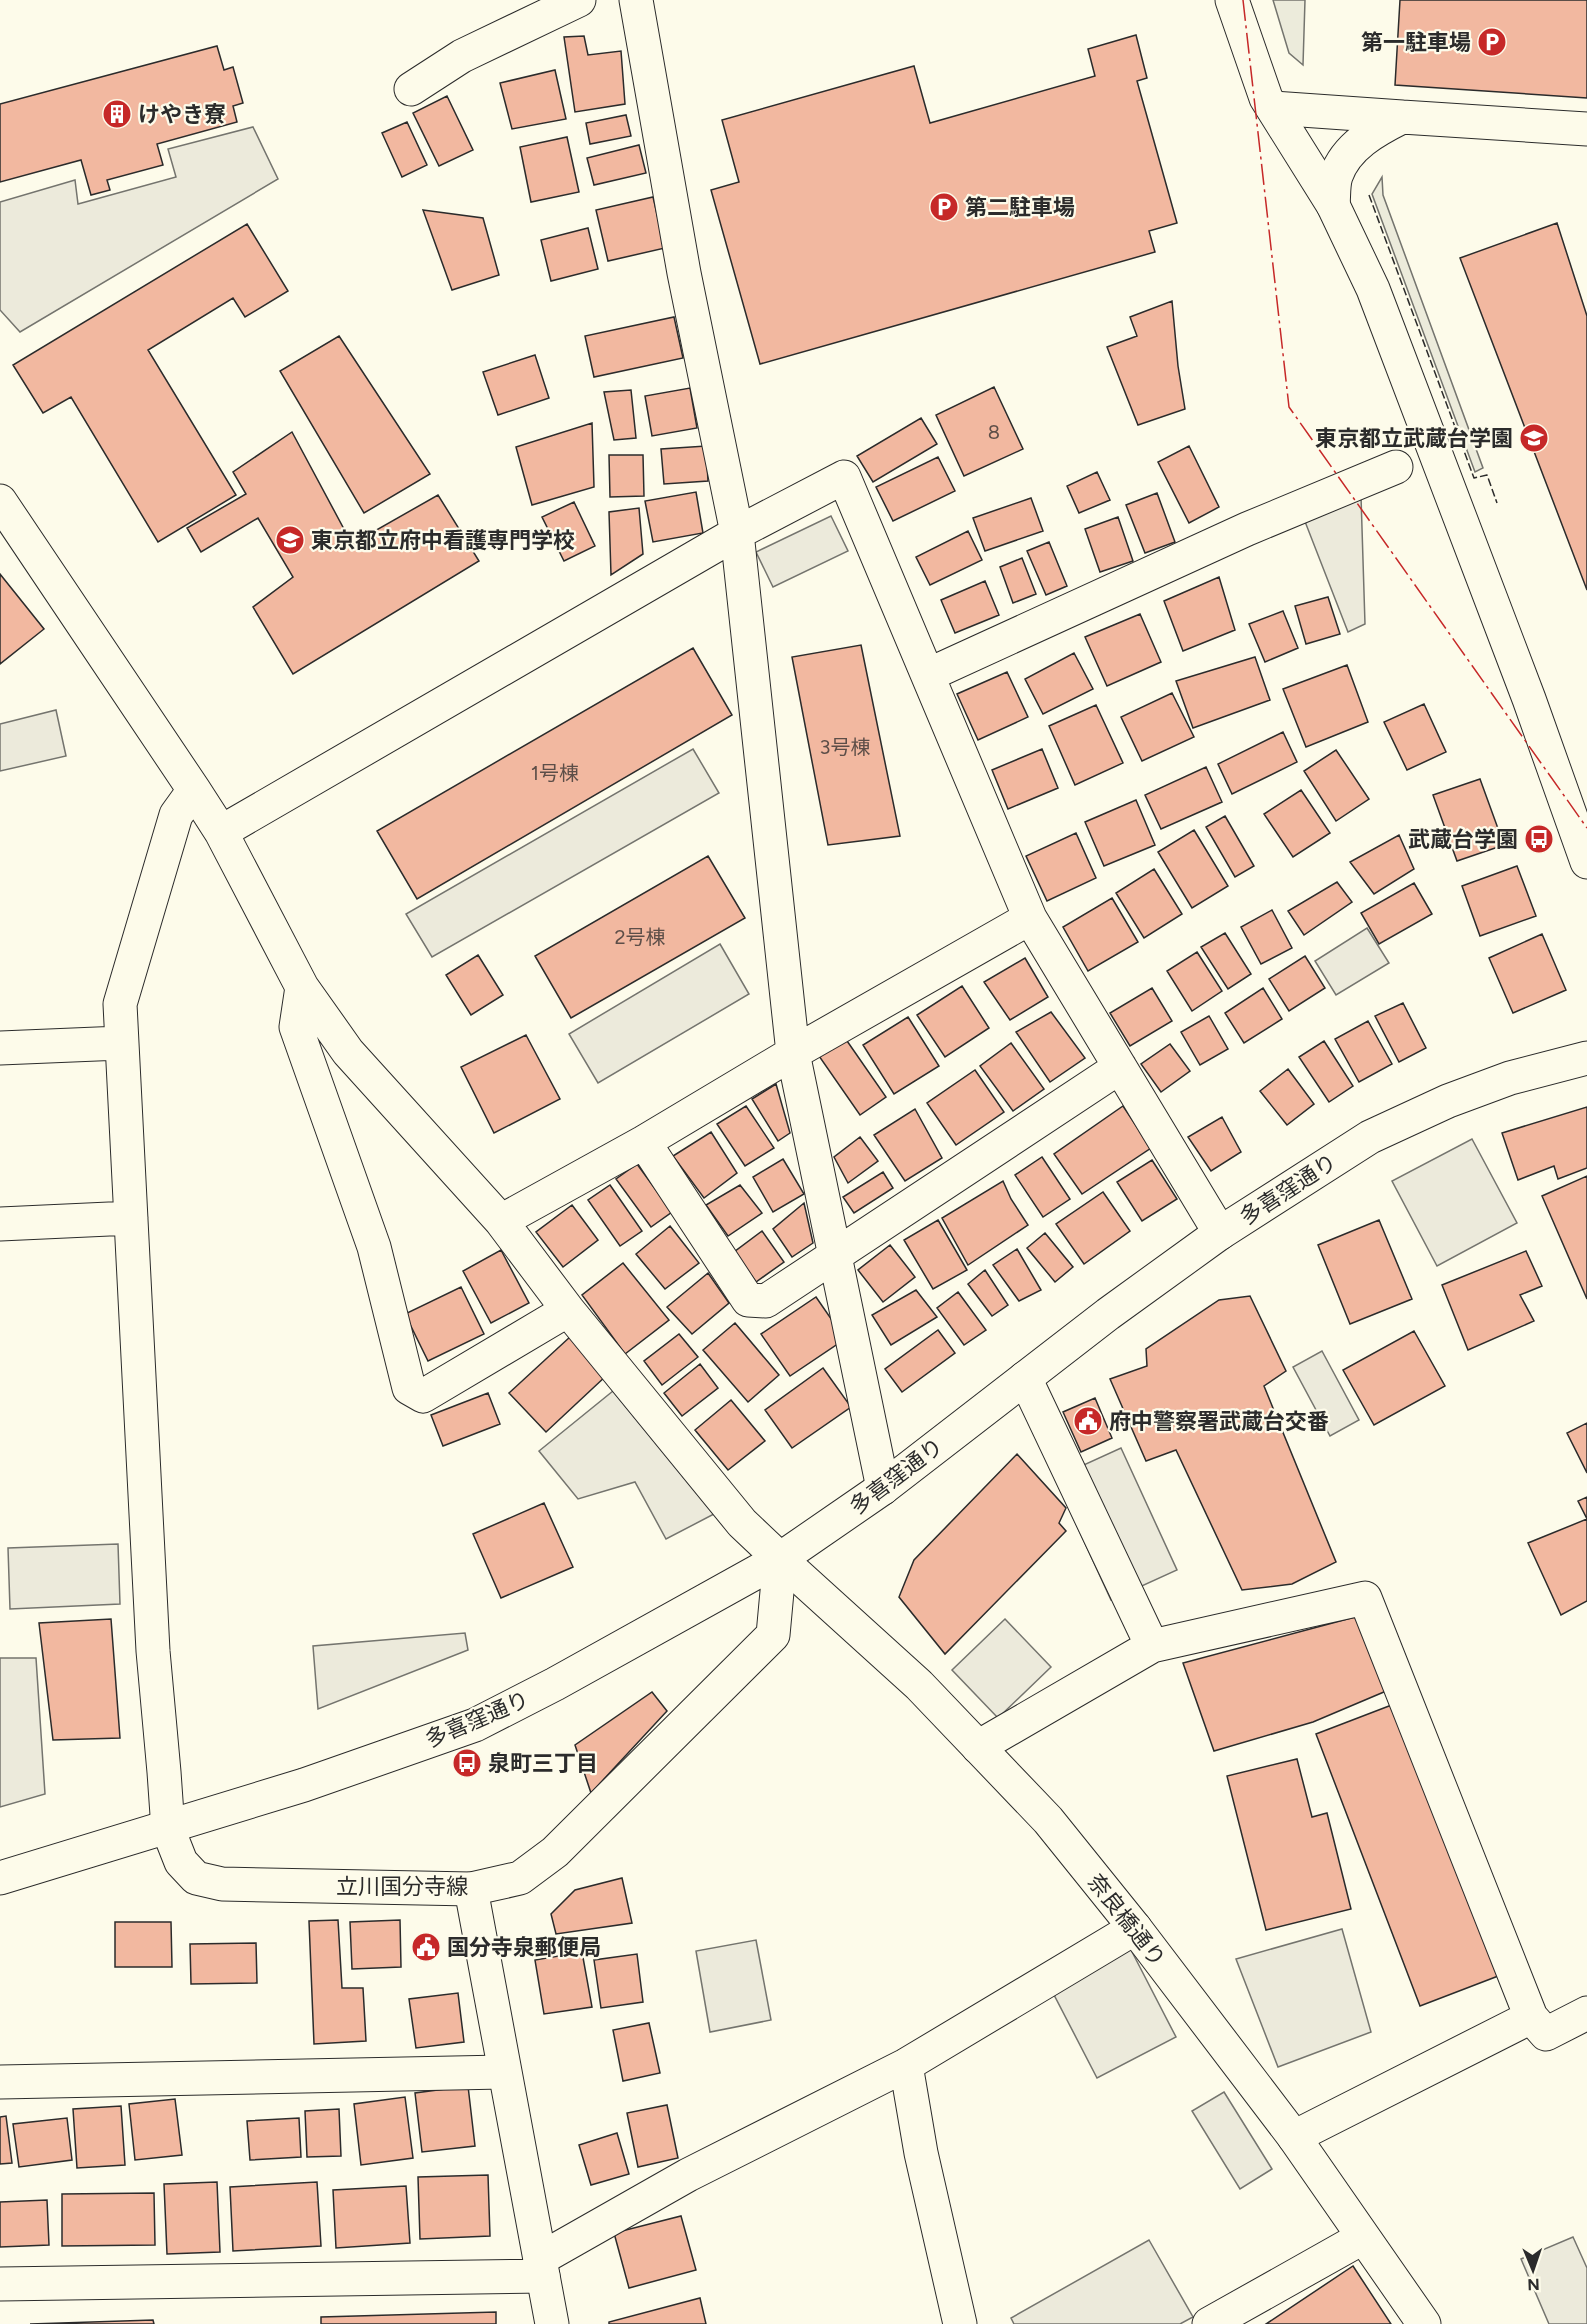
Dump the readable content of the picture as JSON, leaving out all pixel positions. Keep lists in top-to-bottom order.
{
  "streets": {
    "street": ["多喜窪通り", "立川国分寺線", "奈良橋通り"]
  },
  "crossings": [
    ["多喜窪通り", "立川国分寺線"],
    ["多喜窪通り", "奈良橋通り"],
    ["立川国分寺線", "奈良橋通り"]
  ],
  "places": {
    "parking": ["第一駐車場", "第二駐車場"],
    "building": ["けやき寮"],
    "school or university": ["東京都立武蔵台学園", "東京都立府中看護専門学校"],
    "bus stop": ["武蔵台学園", "泉町三丁目"],
    "public building": ["府中警察署武蔵台交番", "国分寺泉郵便局"]
  },
  "house_numbers": [
    "8",
    "3号棟",
    "1号棟",
    "2号棟"
  ],
  "north": "bottom"
}
